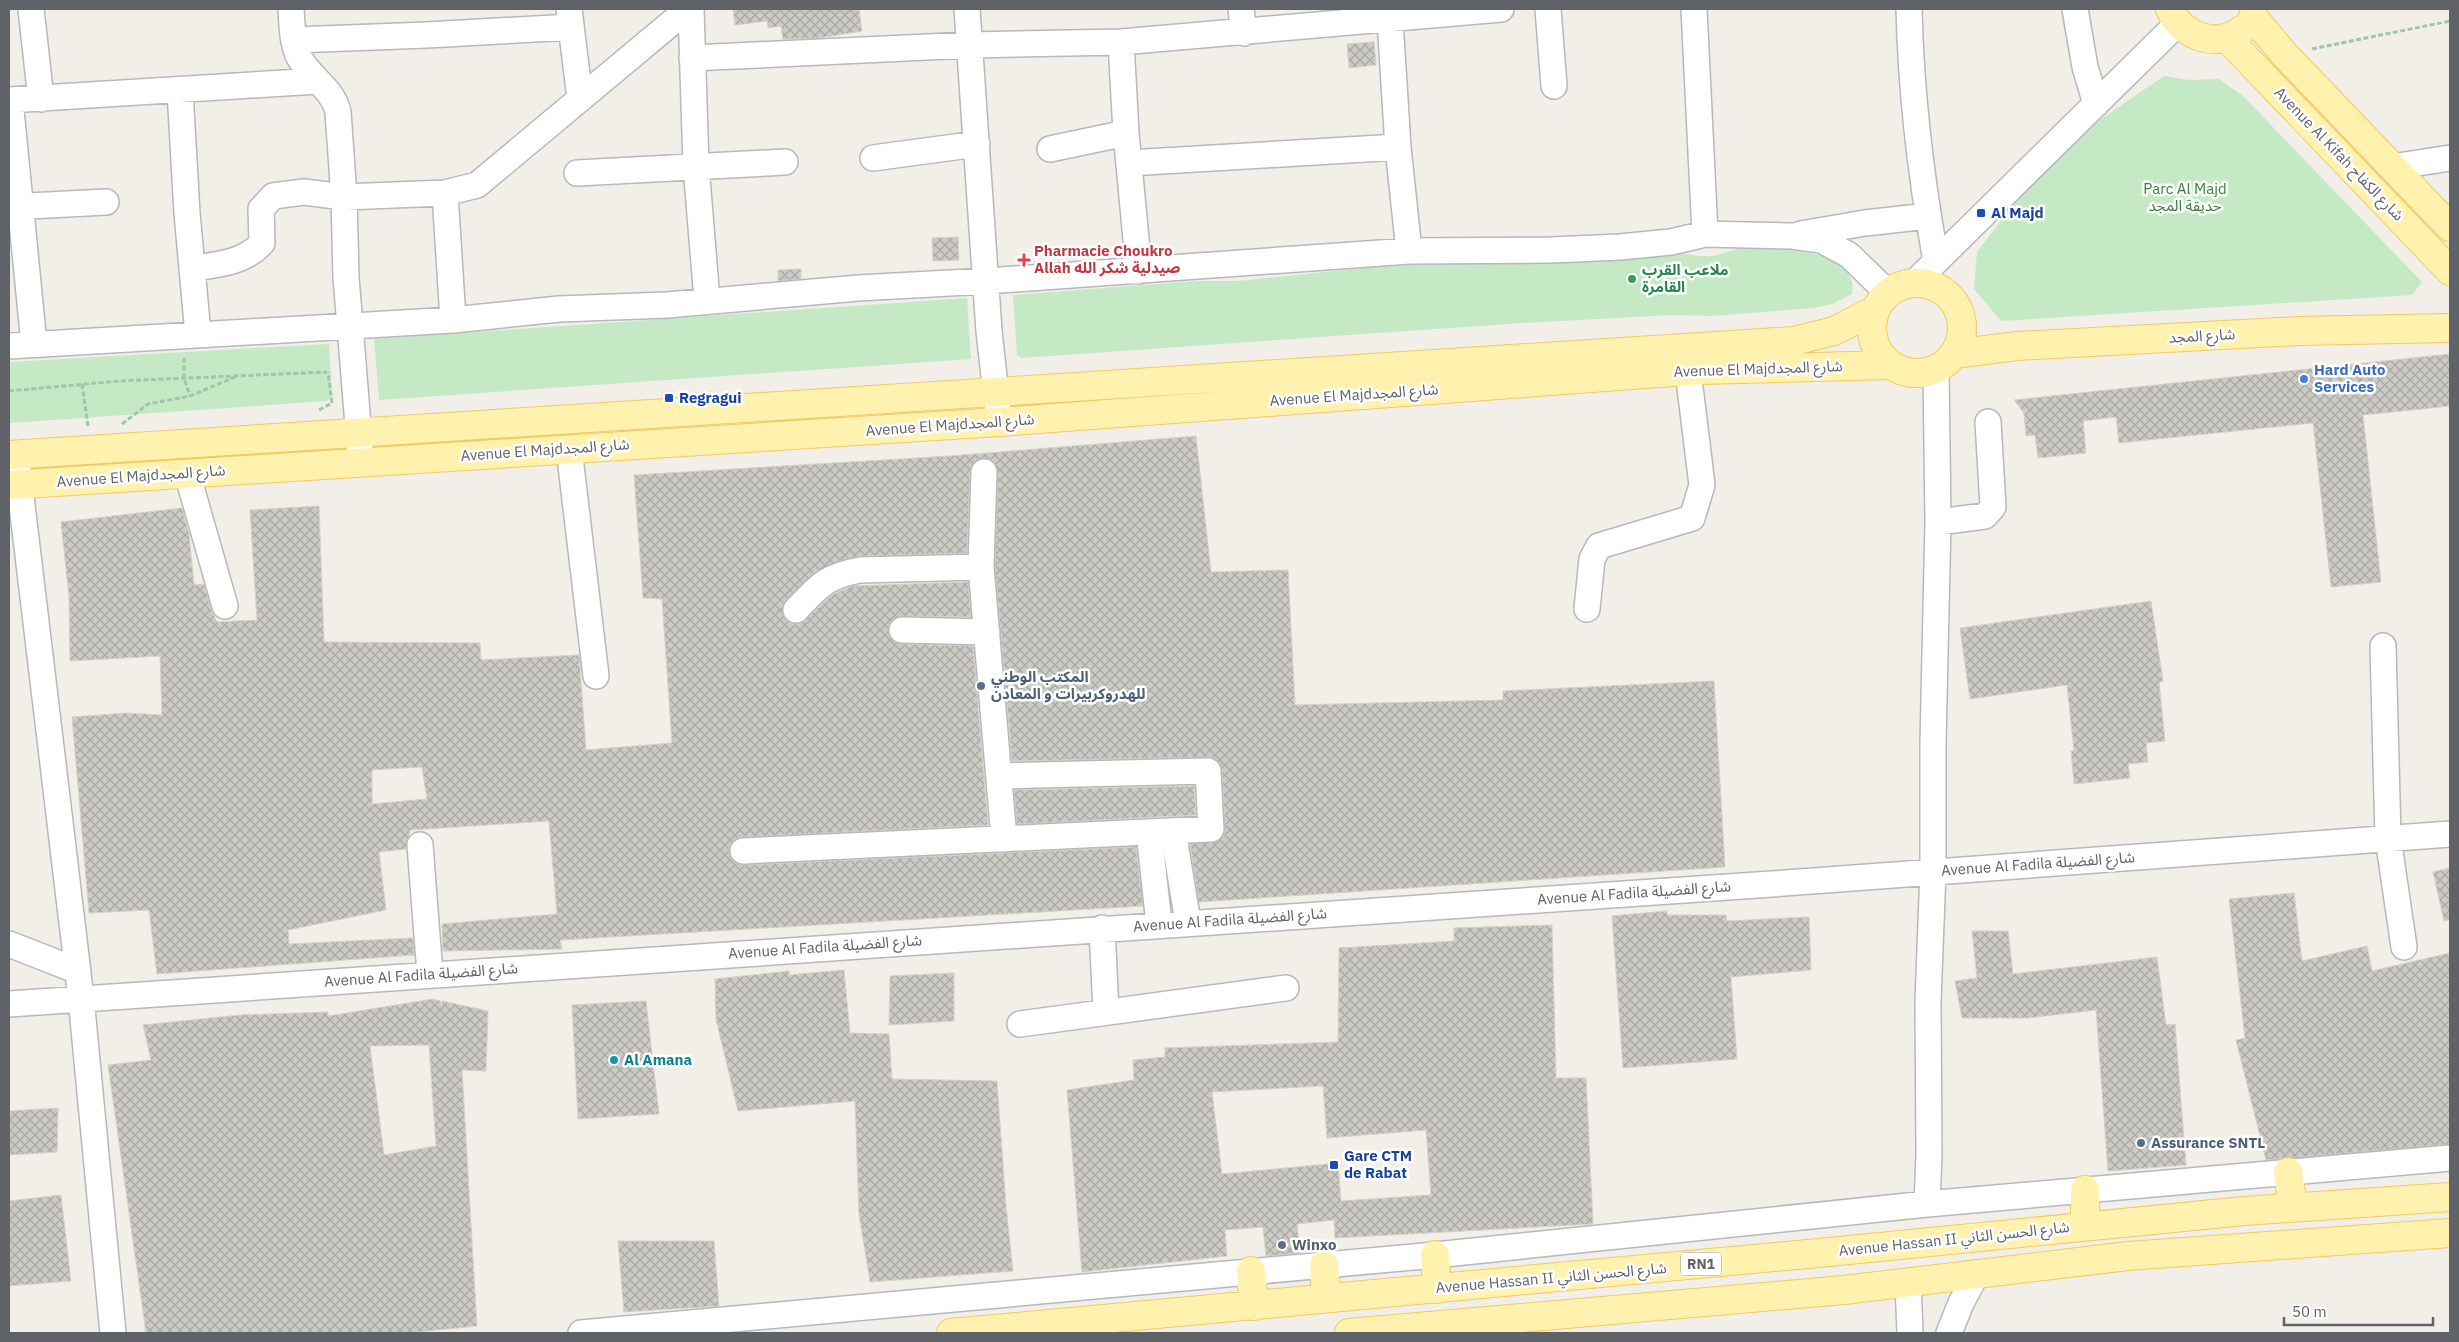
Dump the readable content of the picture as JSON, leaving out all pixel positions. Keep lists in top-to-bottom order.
{
  "streets": {
    "main road": [
      "Avenue Al Kifah شارع الكفاح",
      "شارع المجد",
      "Avenue El Majdشارع المجد",
      "Avenue Hassan II شارع الحسن الثاني",
      "RN1"
    ],
    "street": ["Avenue Al Fadila شارع الفضيلة"]
  },
  "crossings": [
    ["شارع المجد", "Avenue El Majdشارع المجد"]
  ],
  "parks": ["Parc Al Majd حديقة المجد"],
  "places": {
    "transit": ["Al Majd", "Regragui", "Gare CTM de Rabat"],
    "health": ["Pharmacie Choukro Allah صيدلية شكر الله"],
    "other": [
      "ملاعب القرب القامرة",
      "Hard Auto Services",
      "المكتب الوطني للهدروكربيرات و المعادن",
      "Al Amana",
      "Assurance SNTL",
      "Winxo"
    ]
  },
  "scale_bar": "50 m"
}
